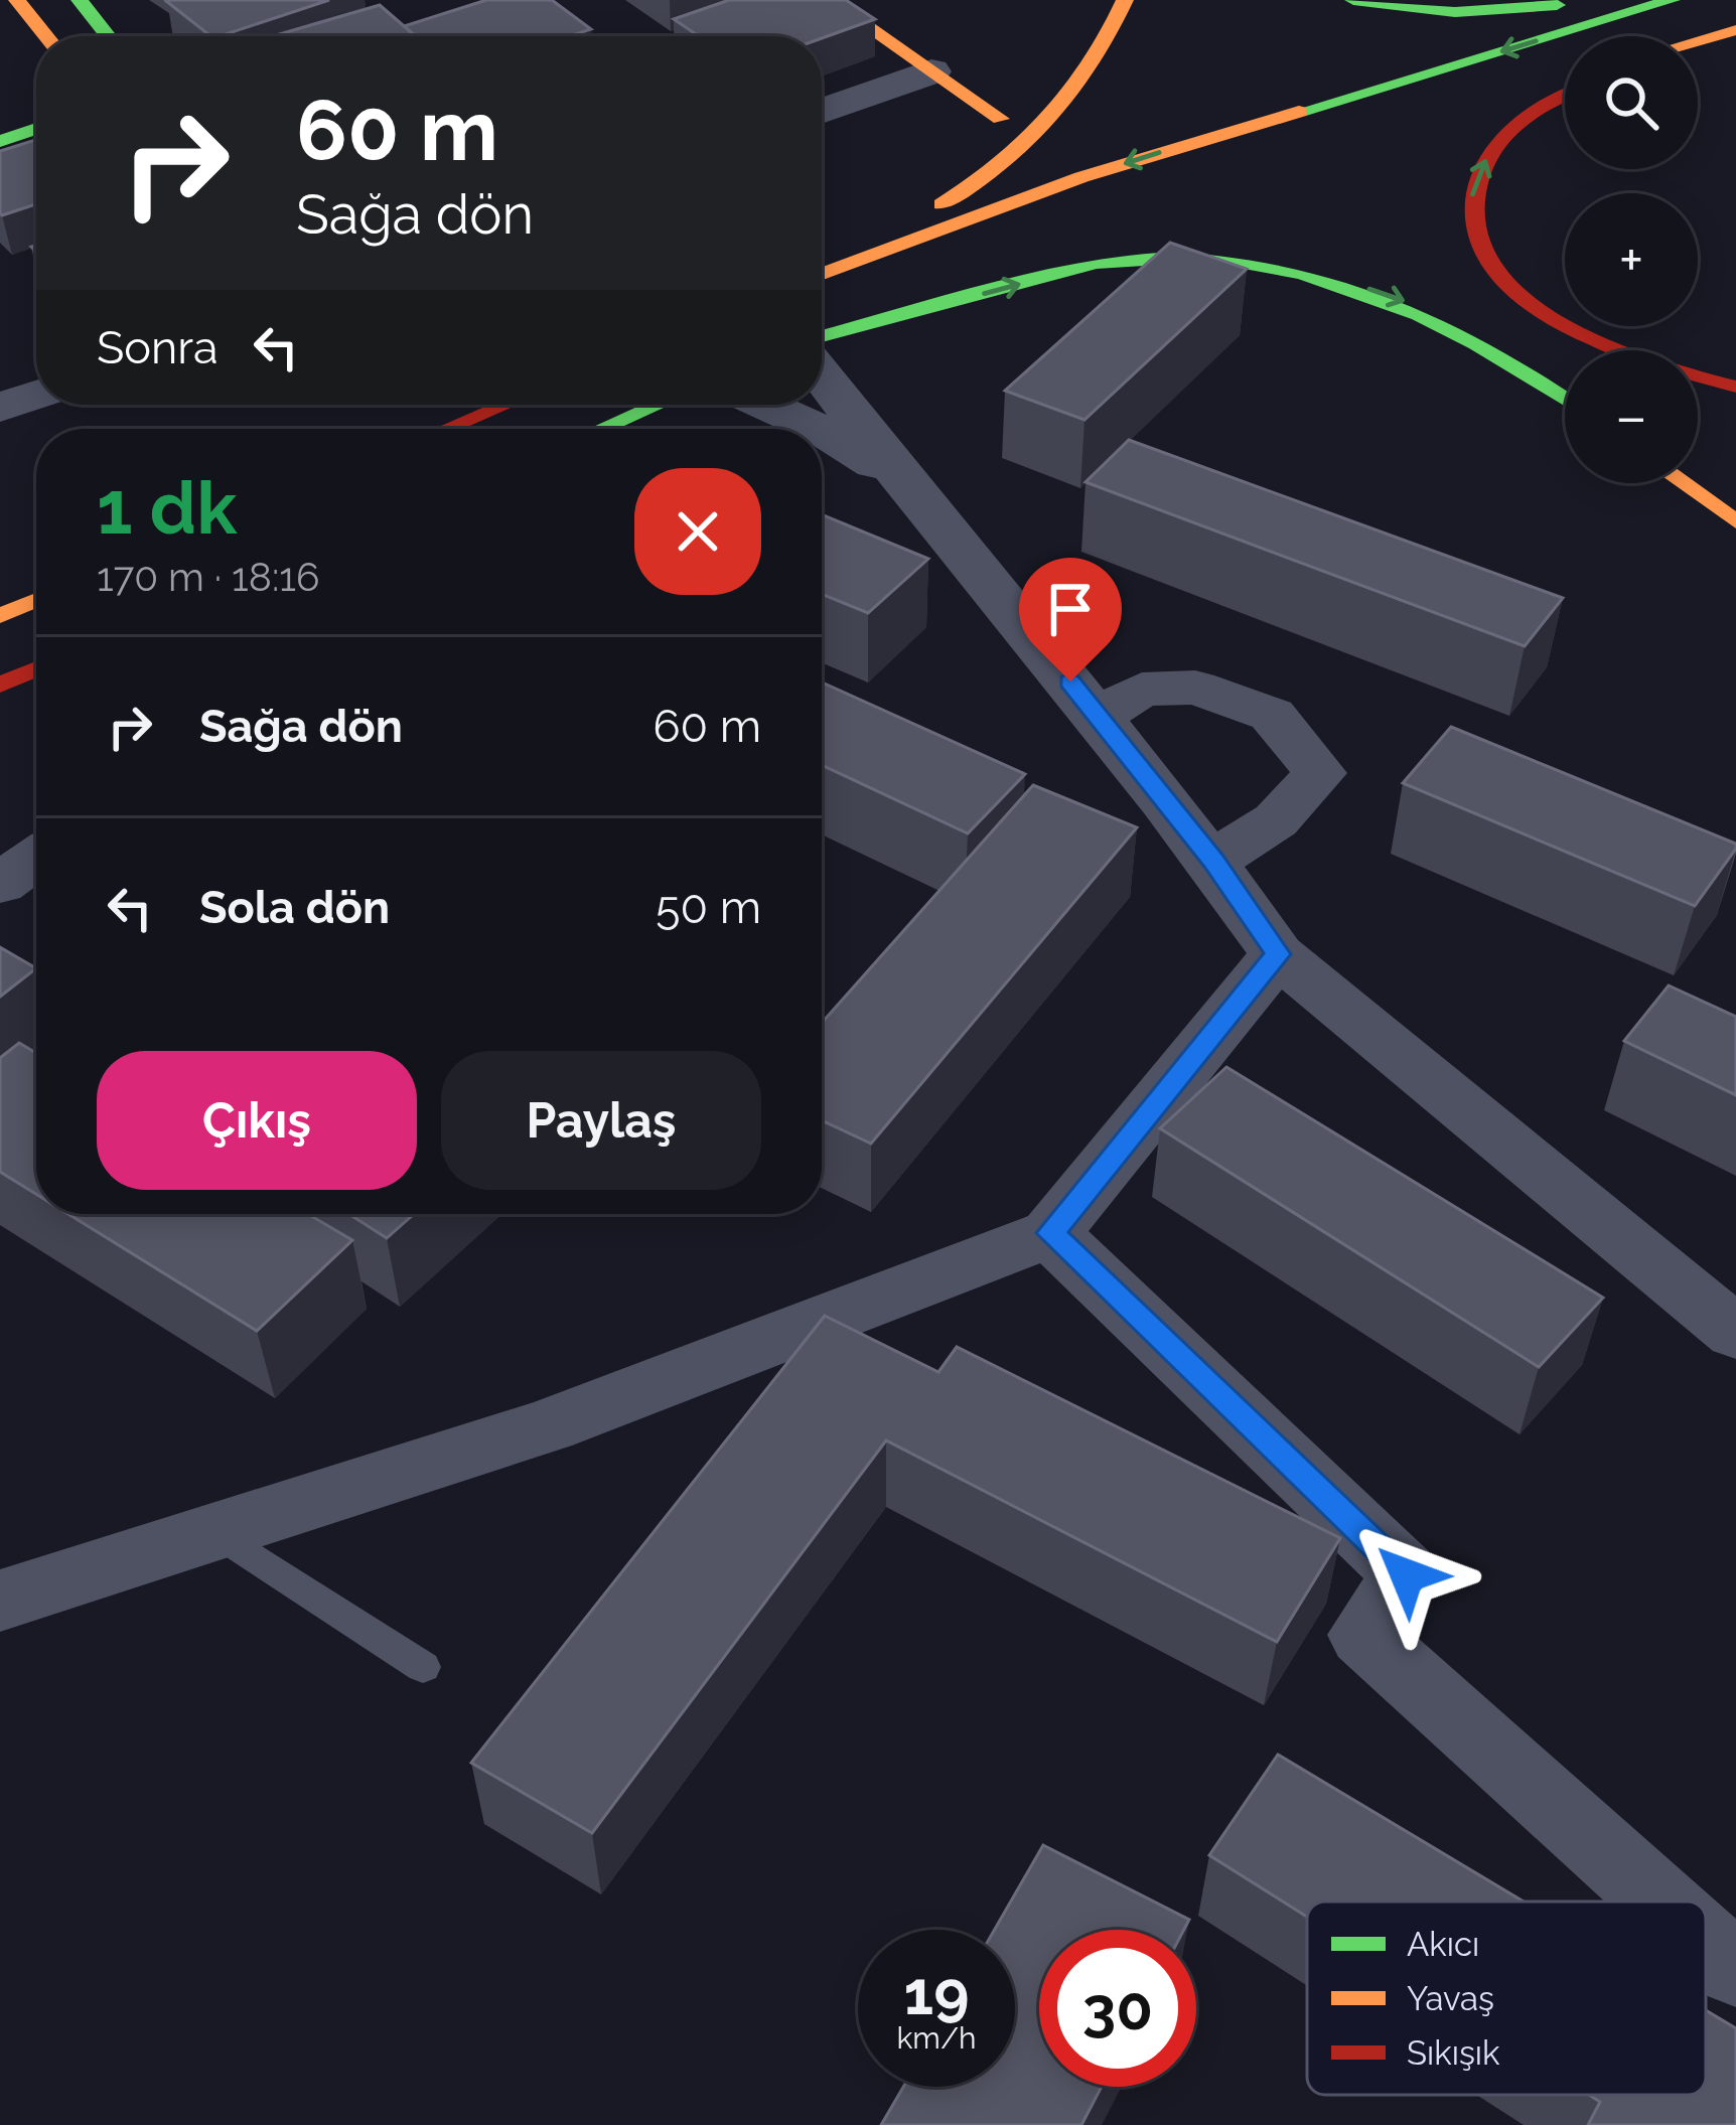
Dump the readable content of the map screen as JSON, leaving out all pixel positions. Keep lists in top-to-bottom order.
{
  "legend": ["Akıcı", "Yavaş", "Sıkışık"],
  "page": {
    "map_buttons": ["+", "−"],
    "turn": ["60 m", "Sağa dön"],
    "then": "Sonra",
    "heading": ["1 dk", "170 m · 18:16"],
    "list": [
      {
        "name": "Sağa dön",
        "value": "60 m"
      },
      {
        "name": "Sola dön",
        "value": "50 m"
      }
    ],
    "buttons": ["Çıkış", "Paylaş"],
    "speed": "19 km/h",
    "limit": "30"
  }
}
